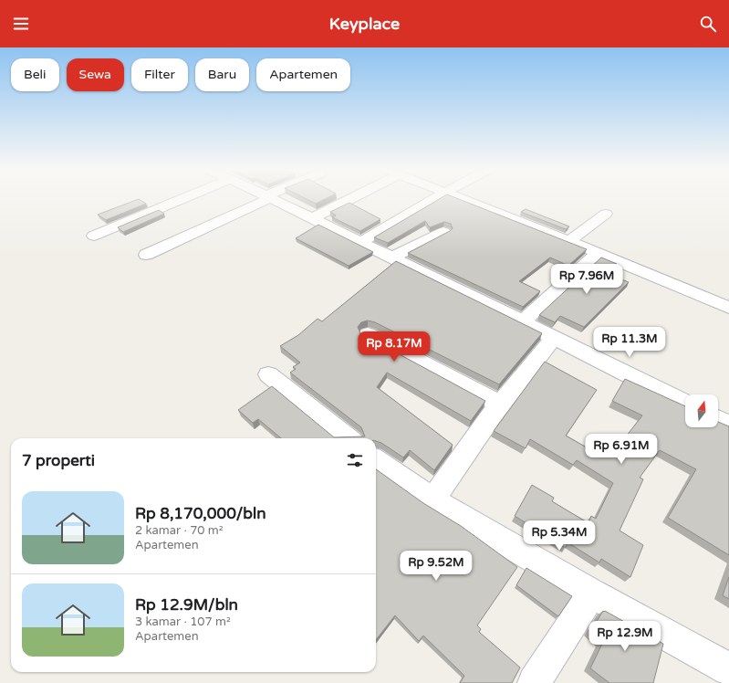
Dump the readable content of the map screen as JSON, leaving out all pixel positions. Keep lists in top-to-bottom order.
{
  "north": "top",
  "page": {
    "header": "Keyplace",
    "chip": [
      "Beli",
      "Sewa",
      "Filter",
      "Baru",
      "Apartemen"
    ],
    "price": [
      "Rp 7.96M",
      "Rp 11.3M",
      "Rp 8.17M",
      "Rp 6.91M",
      "Rp 5.34M",
      "Rp 9.52M",
      "Rp 12.9M"
    ],
    "heading": "7 properti",
    "list": [
      {
        "name": "Rp 8,170,000/bln",
        "note": "2 kamar · 70 m² · Apartemen"
      },
      {
        "name": "Rp 12.9M/bln",
        "note": "3 kamar · 107 m² · Apartemen"
      }
    ]
  }
}
